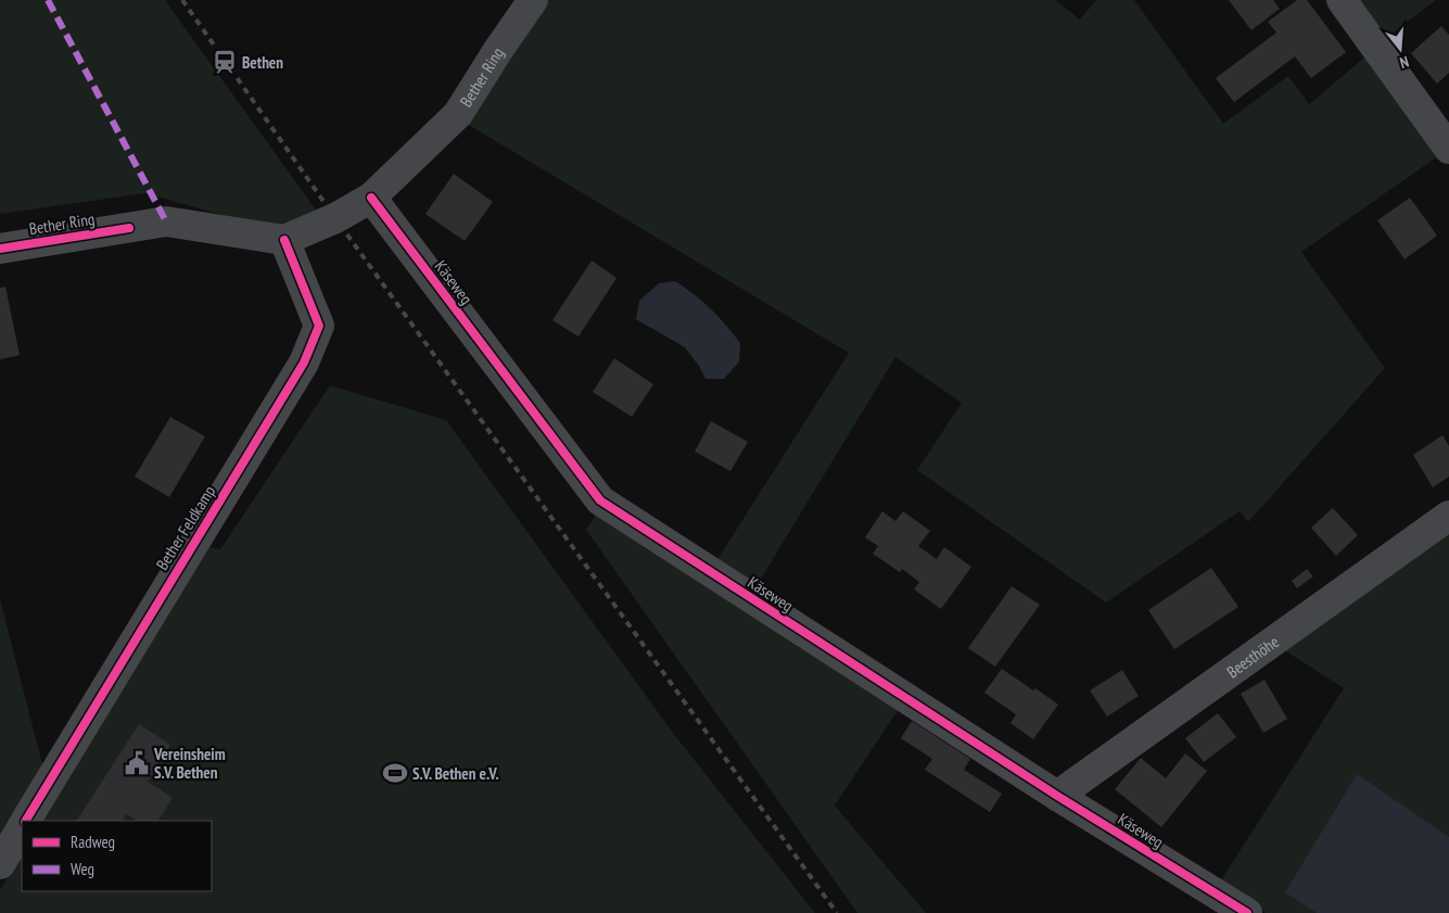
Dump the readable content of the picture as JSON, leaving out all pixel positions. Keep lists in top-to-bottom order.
{
  "streets": {
    "street": [
      "Bether Ring",
      "Käseweg",
      "Bether Feldkamp",
      "Beesthöhe"
    ]
  },
  "crossings": [
    ["Bether Ring", "Käseweg"],
    ["Bether Ring", "Bether Feldkamp"],
    ["Käseweg", "Beesthöhe"]
  ],
  "places": {
    "station": ["Bethen"],
    "public building": ["Vereinsheim S.V. Bethen"],
    "sports": ["S.V. Bethen e.V."]
  },
  "legend": ["Radweg", "Weg"],
  "north": "bottom"
}
